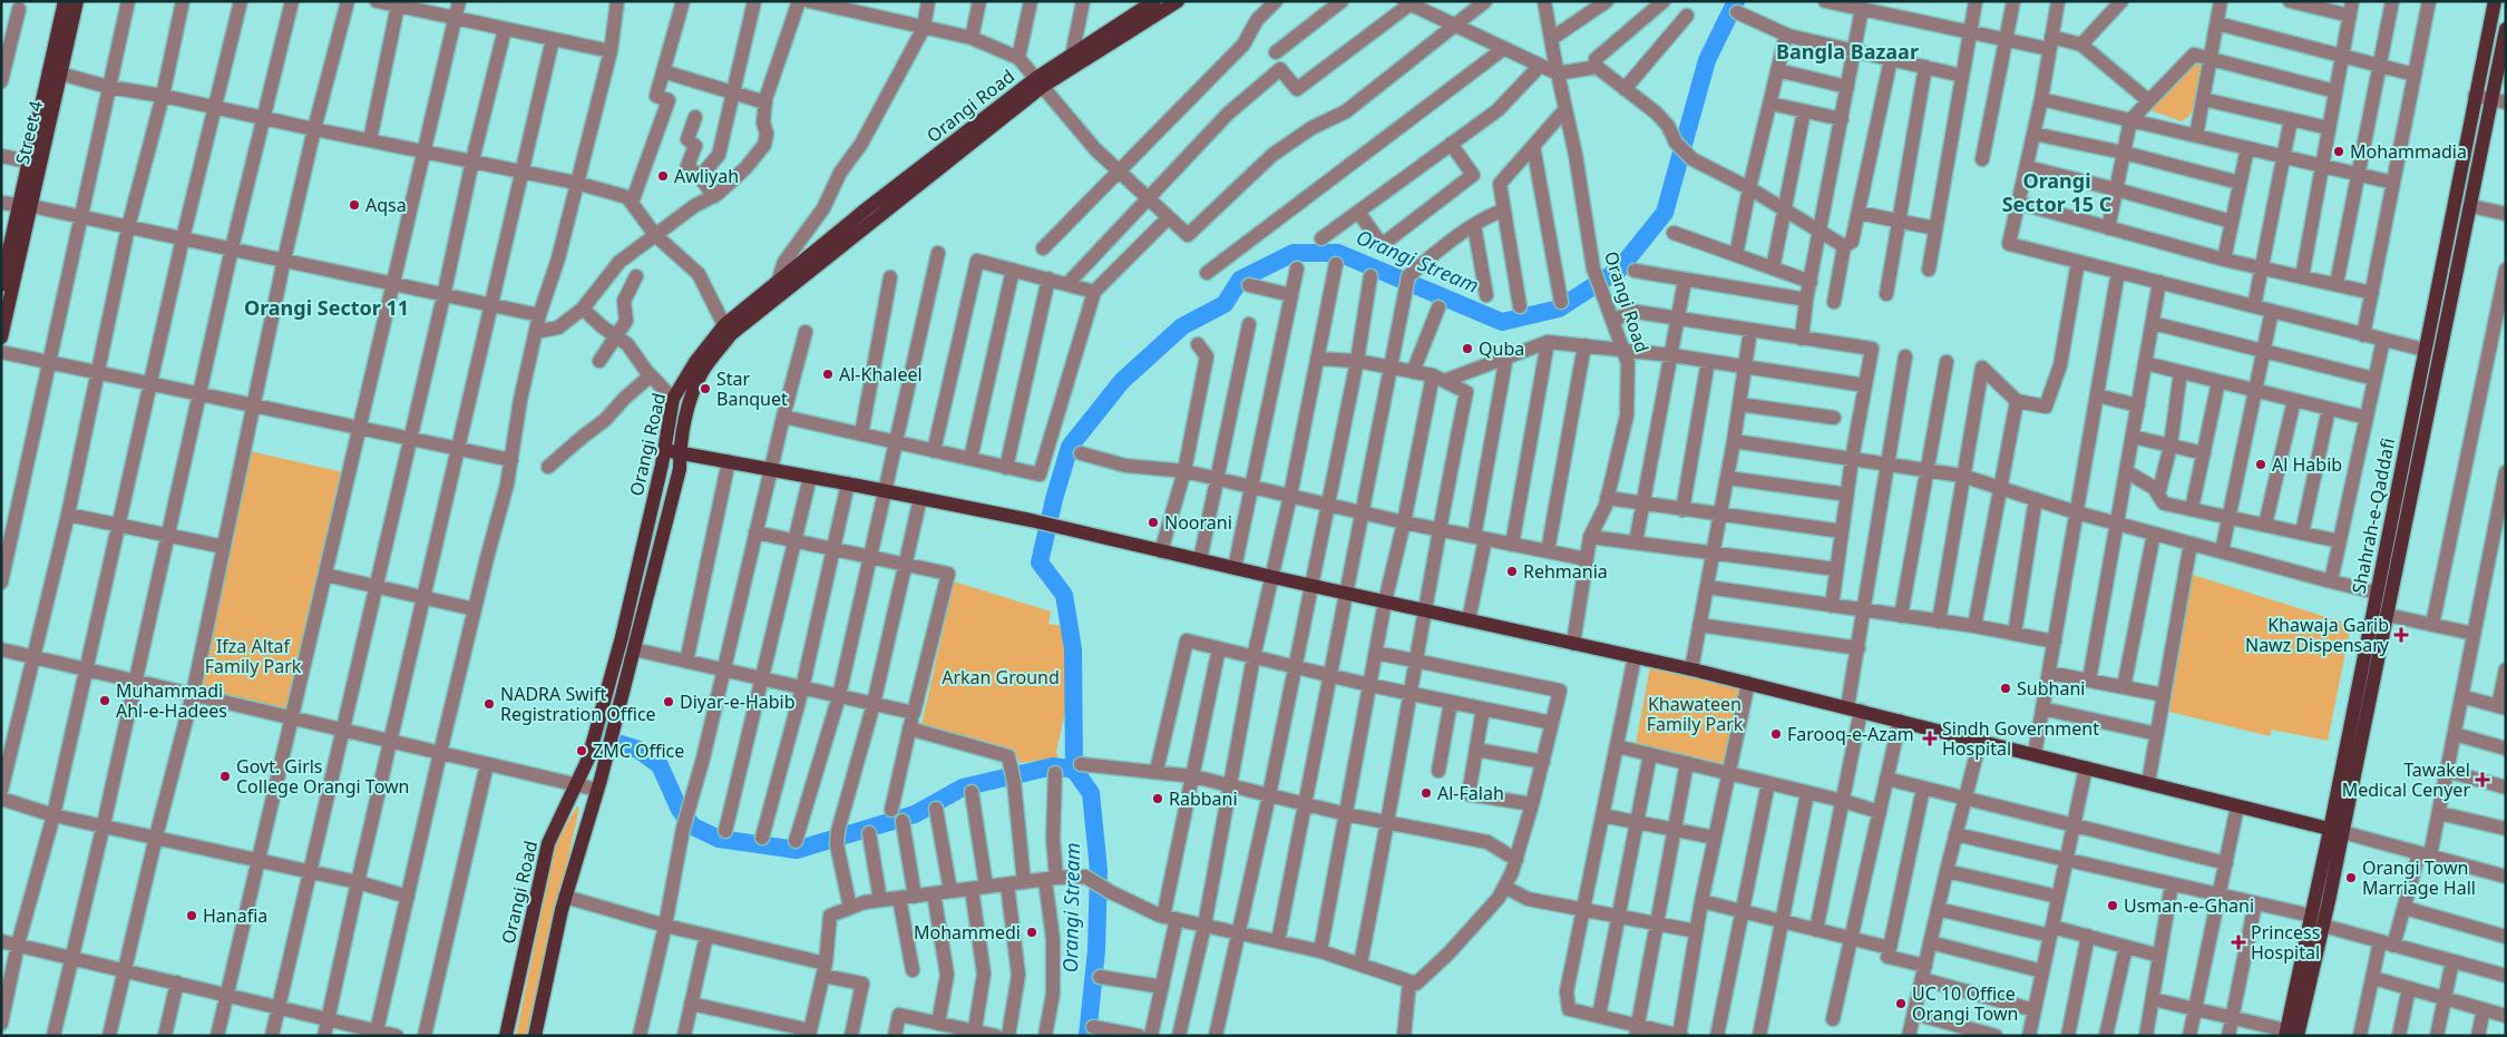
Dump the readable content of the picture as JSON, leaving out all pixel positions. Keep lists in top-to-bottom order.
{
  "streets": {
    "main road": ["Orangi Road", "Street 4", "Shahrah-e-Qaddafi"]
  },
  "districts": ["Bangla Bazaar", "Orangi Sector 15 C", "Orangi Sector 11"],
  "water": ["Orangi Stream"],
  "parks": ["Ifza Altaf Family Park", "Arkan Ground", "Khawateen Family Park"],
  "places": {
    "other": [
      "Mohammadia",
      "Awliyah",
      "Aqsa",
      "Quba",
      "Al-Khaleel",
      "Star Banquet",
      "Al Habib",
      "Noorani",
      "Rehmania",
      "Subhani",
      "Muhammadi Ahl-e-Hadees",
      "Diyar-e-Habib",
      "NADRA Swift Registration Office",
      "Farooq-e-Azam",
      "ZMC Office",
      "Govt. Girls College Orangi Town",
      "Al-Falah",
      "Rabbani",
      "Orangi Town Marriage Hall",
      "Usman-e-Ghani",
      "Hanafia",
      "Mohammedi",
      "UC 10 Office Orangi Town"
    ],
    "health": [
      "Khawaja Garib Nawz Dispensary",
      "Sindh Government Hospital",
      "Tawakel Medical Cenyer",
      "Princess Hospital"
    ]
  }
}
